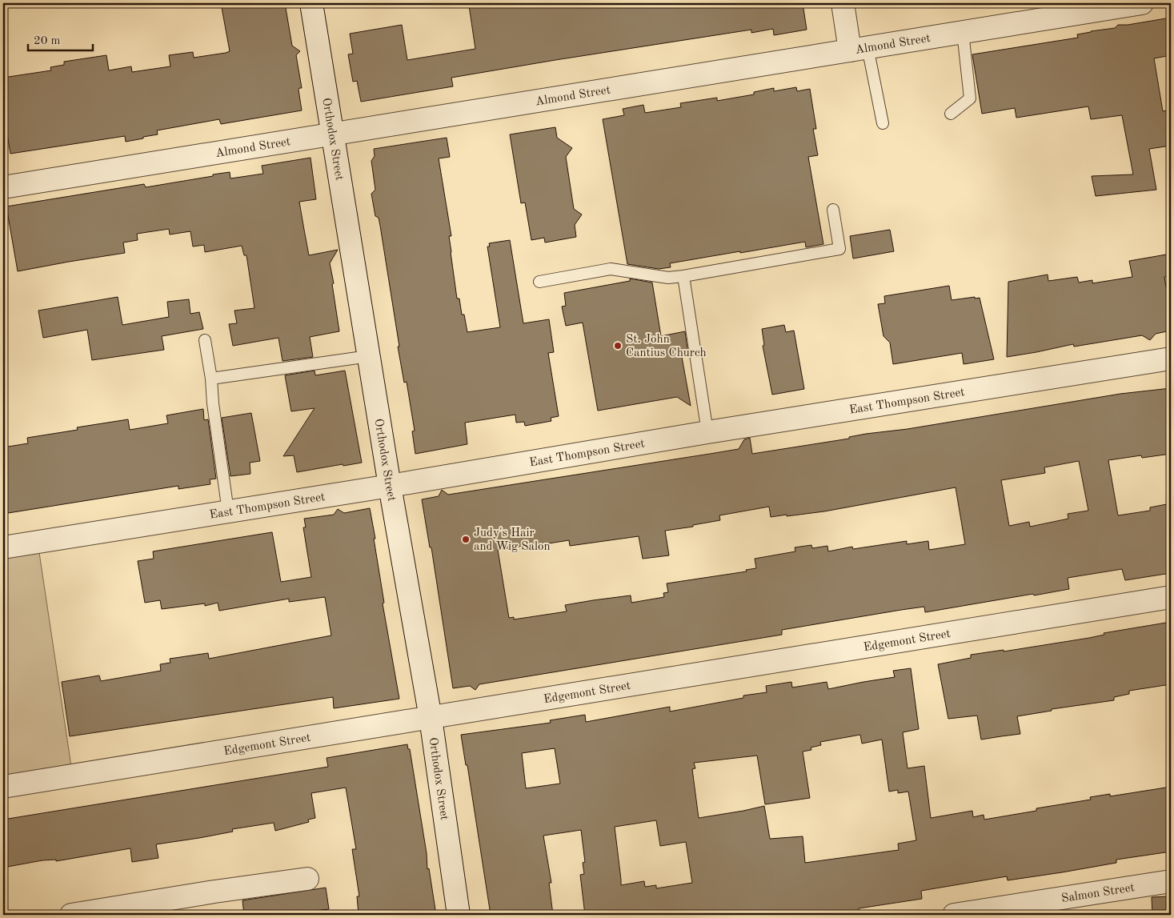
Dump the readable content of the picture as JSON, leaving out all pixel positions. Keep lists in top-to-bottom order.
{
  "streets": {
    "street": [
      "Almond Street",
      "Orthodox Street",
      "East Thompson Street",
      "Edgemont Street",
      "Salmon Street"
    ]
  },
  "crossings": [
    ["Almond Street", "Orthodox Street"],
    ["Orthodox Street", "East Thompson Street"],
    ["Orthodox Street", "Edgemont Street"]
  ],
  "places": ["St. John Cantius Church", "Judy's Hair and Wig Salon"],
  "scale_bar": "20 m"
}
